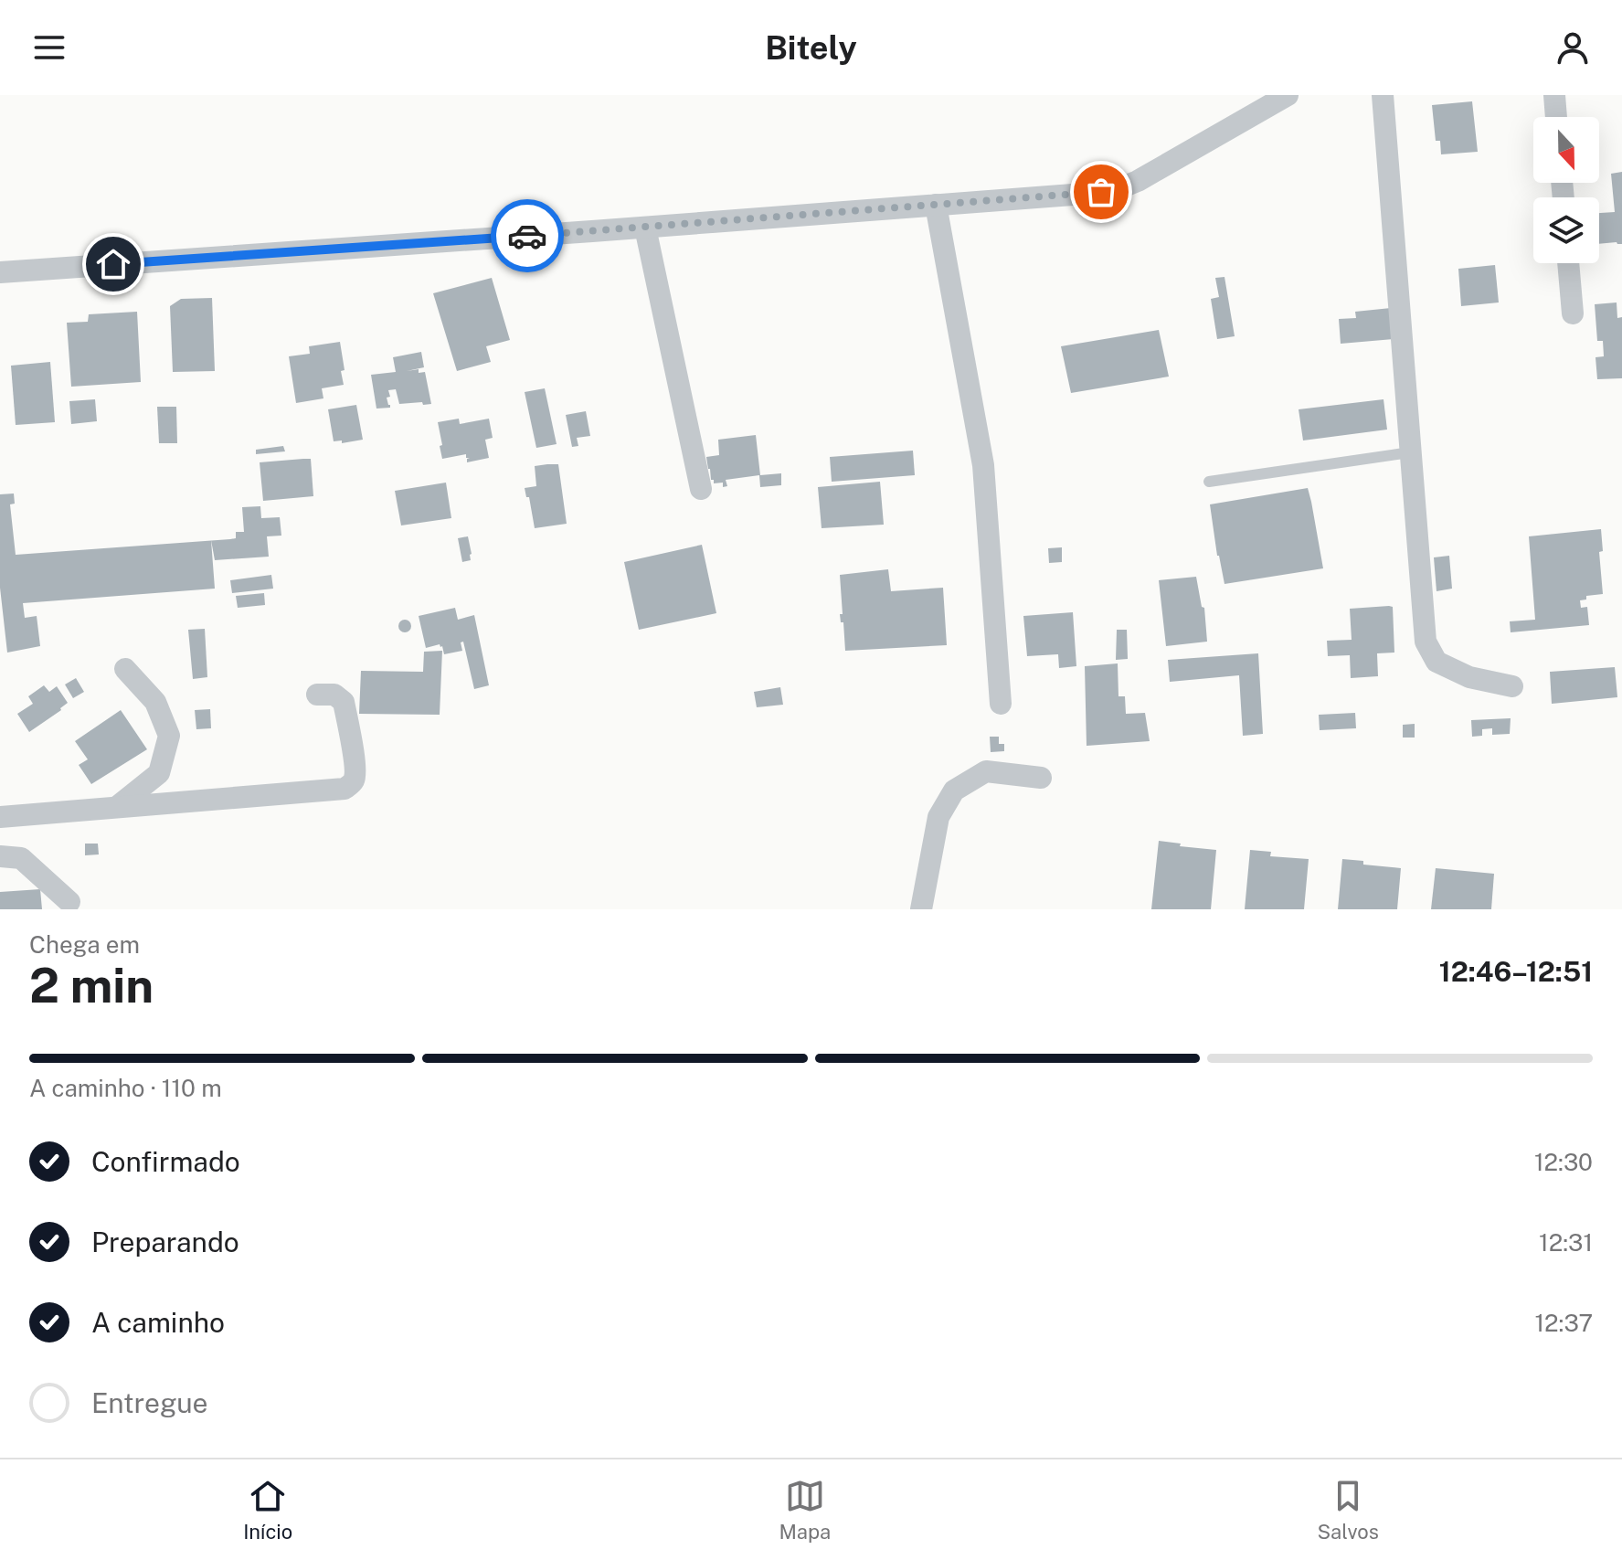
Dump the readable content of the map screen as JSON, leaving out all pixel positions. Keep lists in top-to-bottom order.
{
  "north": "bottom",
  "page": {
    "header": "Bitely",
    "heading": ["2 min", "Chega em", "12:46–12:51"],
    "bar": "A caminho · 110 m",
    "list": [
      ["Confirmado", "12:30"],
      ["Preparando", "12:31"],
      ["A caminho", "12:37"],
      "Entregue"
    ],
    "tabs": ["Início", "Mapa", "Salvos"]
  }
}
